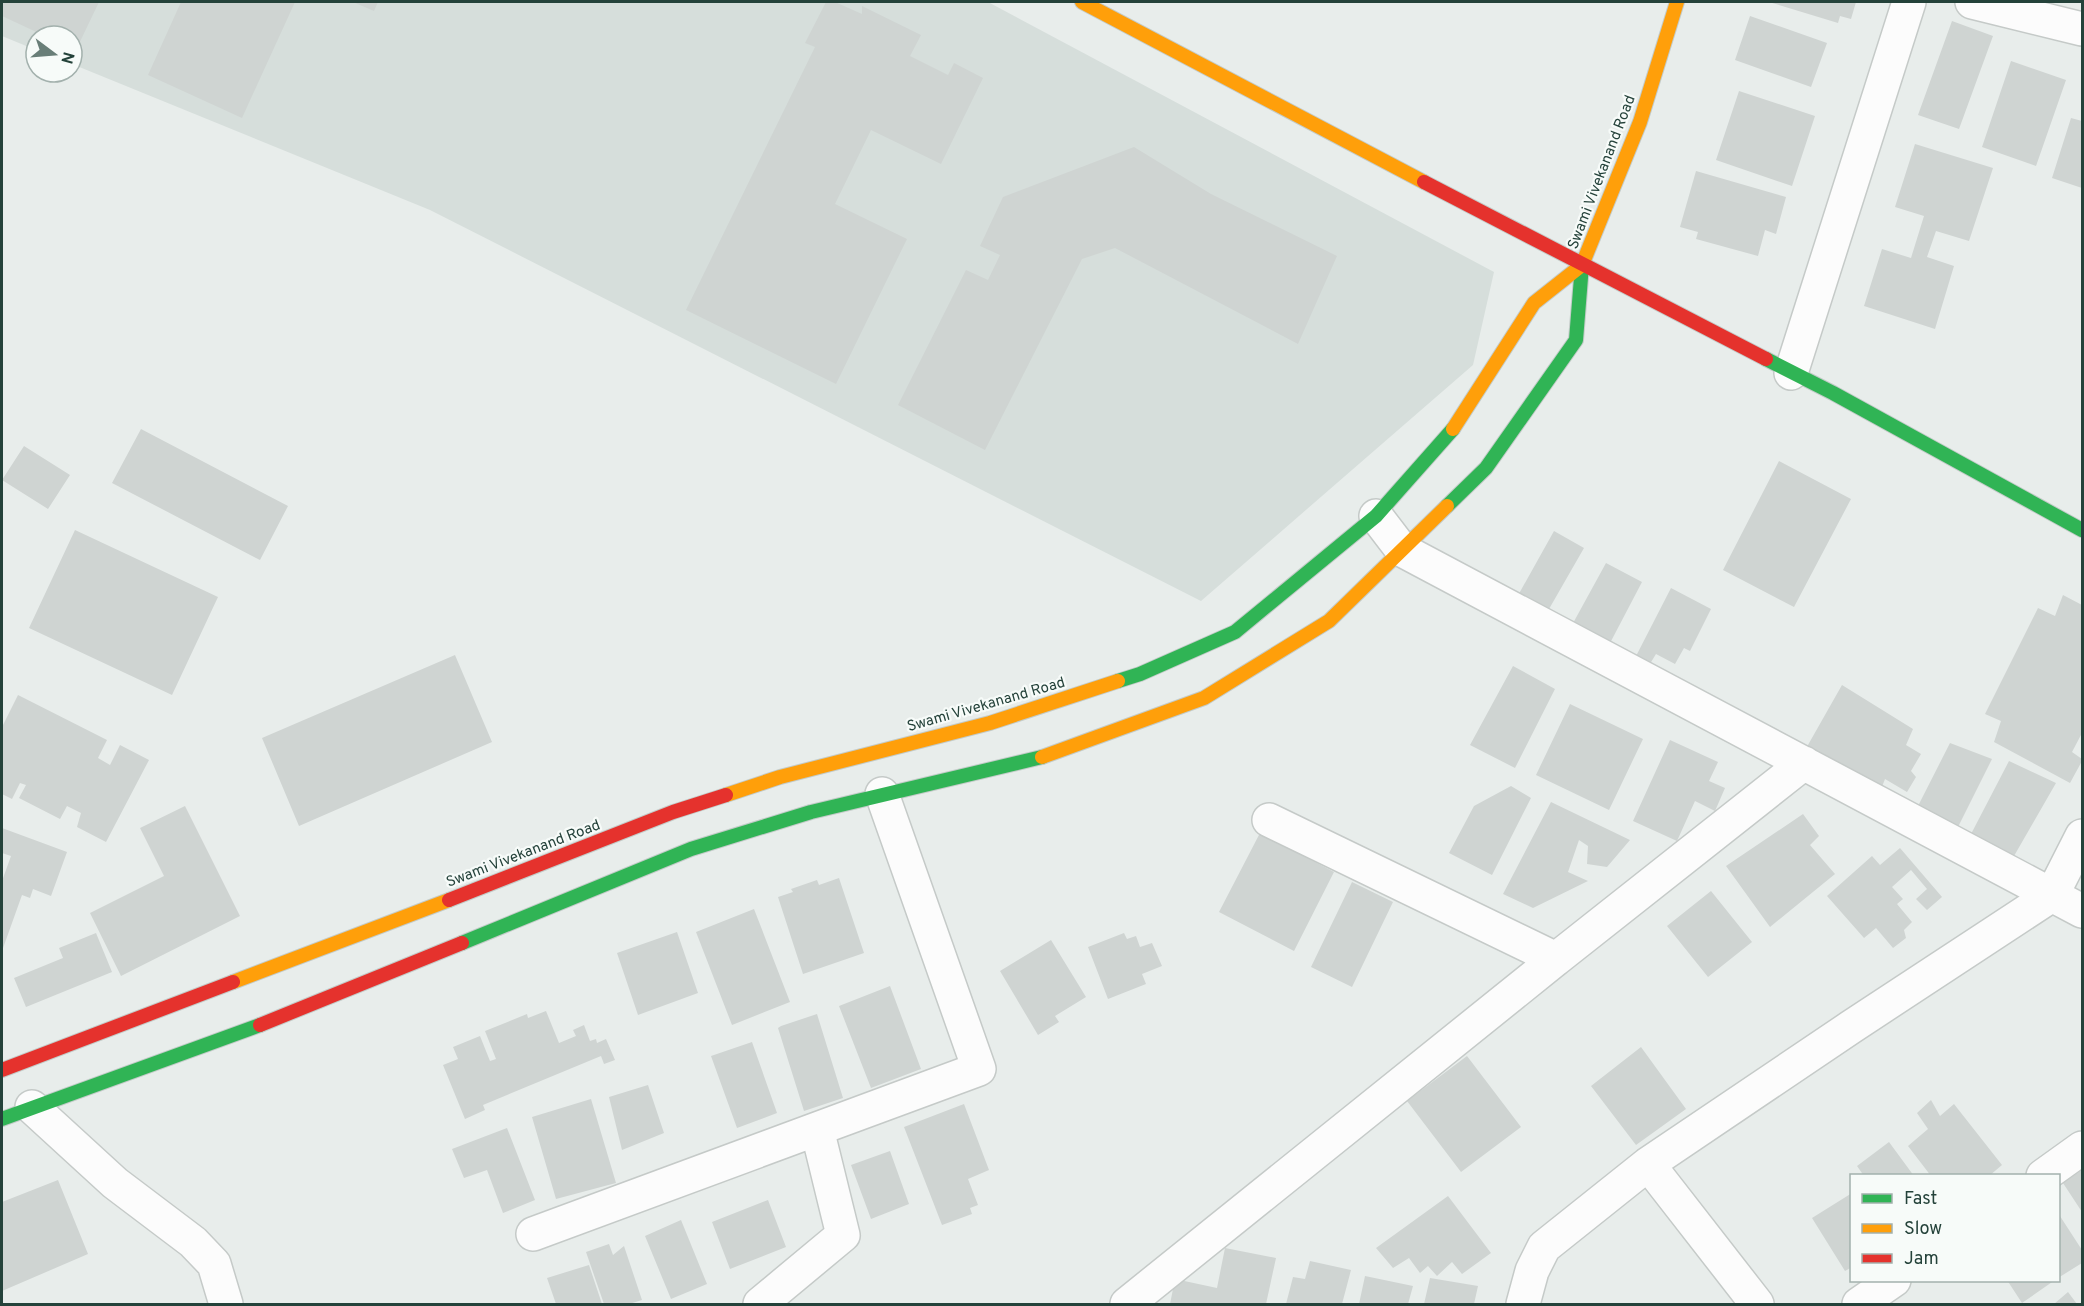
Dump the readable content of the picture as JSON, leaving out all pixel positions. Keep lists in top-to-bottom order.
{
  "streets": {
    "main road": ["Swami Vivekanand Road"]
  },
  "legend": ["Fast", "Slow", "Jam"],
  "north": "right"
}
